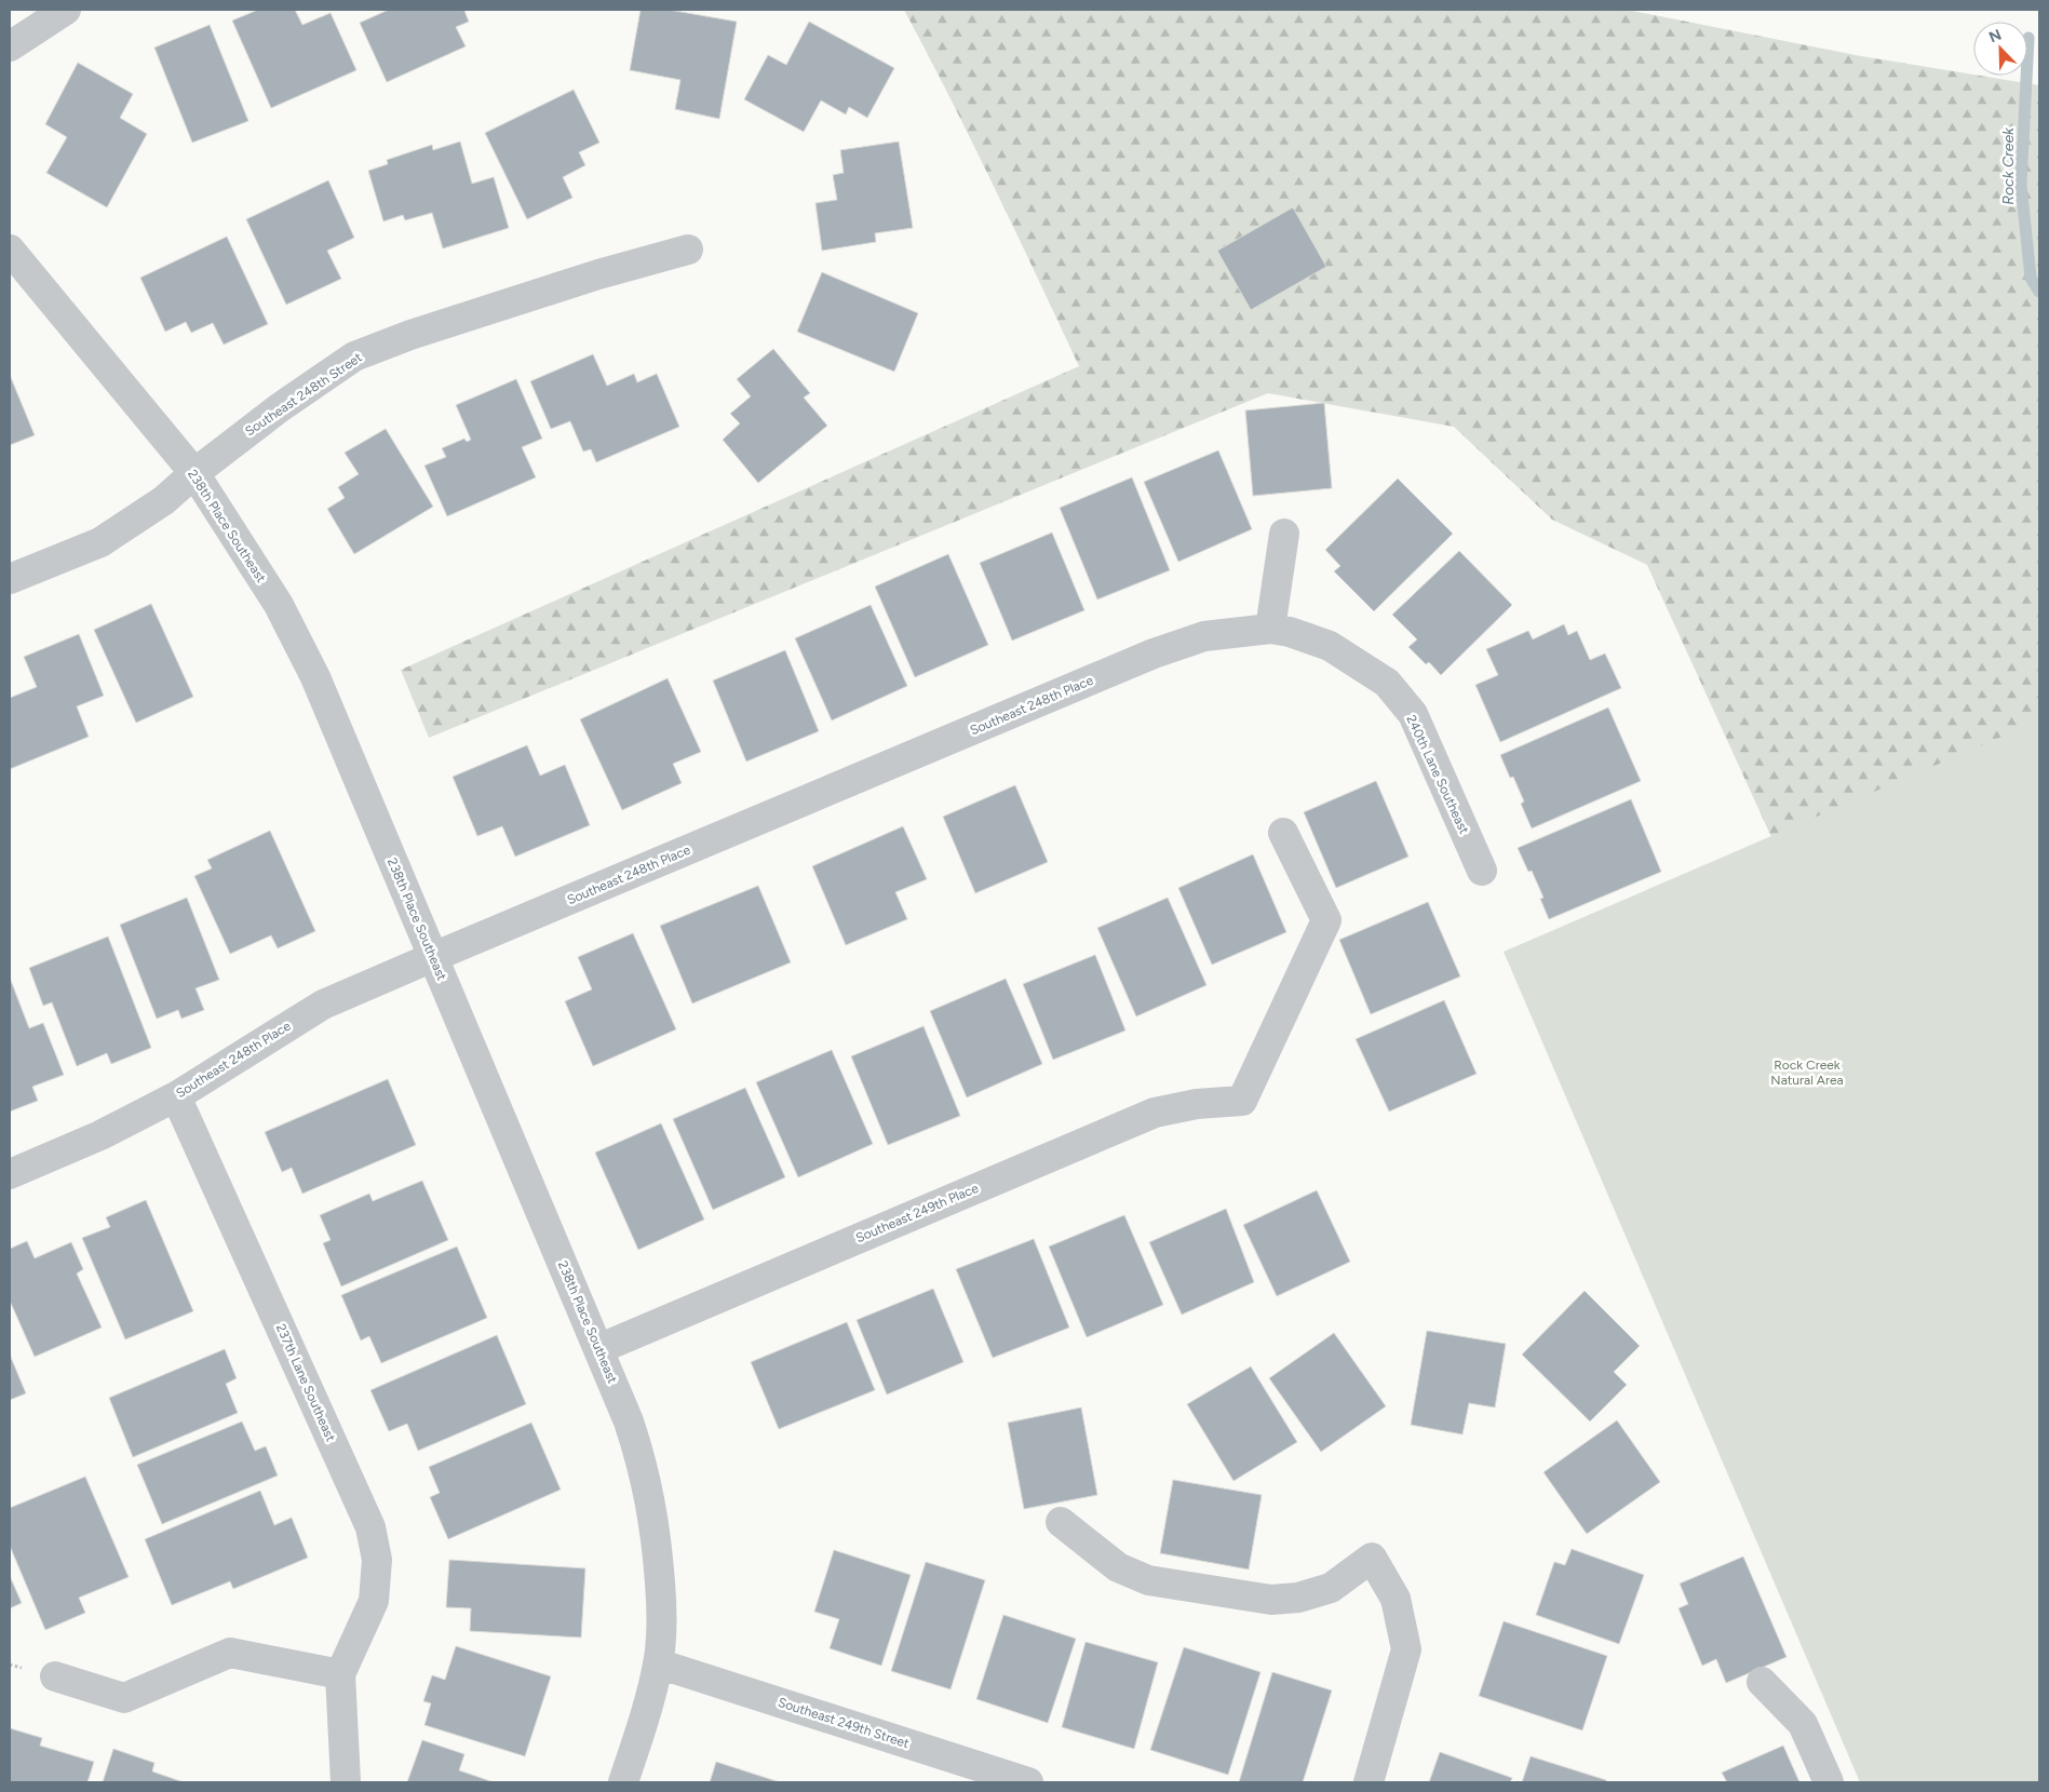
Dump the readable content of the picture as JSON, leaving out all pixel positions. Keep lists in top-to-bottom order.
{
  "streets": {
    "street": [
      "Southeast 248th Street",
      "238th Place Southeast",
      "Southeast 248th Place",
      "240th Lane Southeast",
      "Southeast 249th Place",
      "237th Lane Southeast",
      "Southeast 249th Street"
    ]
  },
  "crossings": [
    ["Southeast 248th Street", "238th Place Southeast"],
    ["238th Place Southeast", "Southeast 248th Place"],
    ["238th Place Southeast", "Southeast 249th Place"],
    ["238th Place Southeast", "Southeast 249th Street"],
    ["Southeast 248th Place", "240th Lane Southeast"],
    ["Southeast 248th Place", "237th Lane Southeast"]
  ],
  "water": ["Rock Creek"],
  "parks": ["Rock Creek Natural Area"],
  "north": "top left"
}
